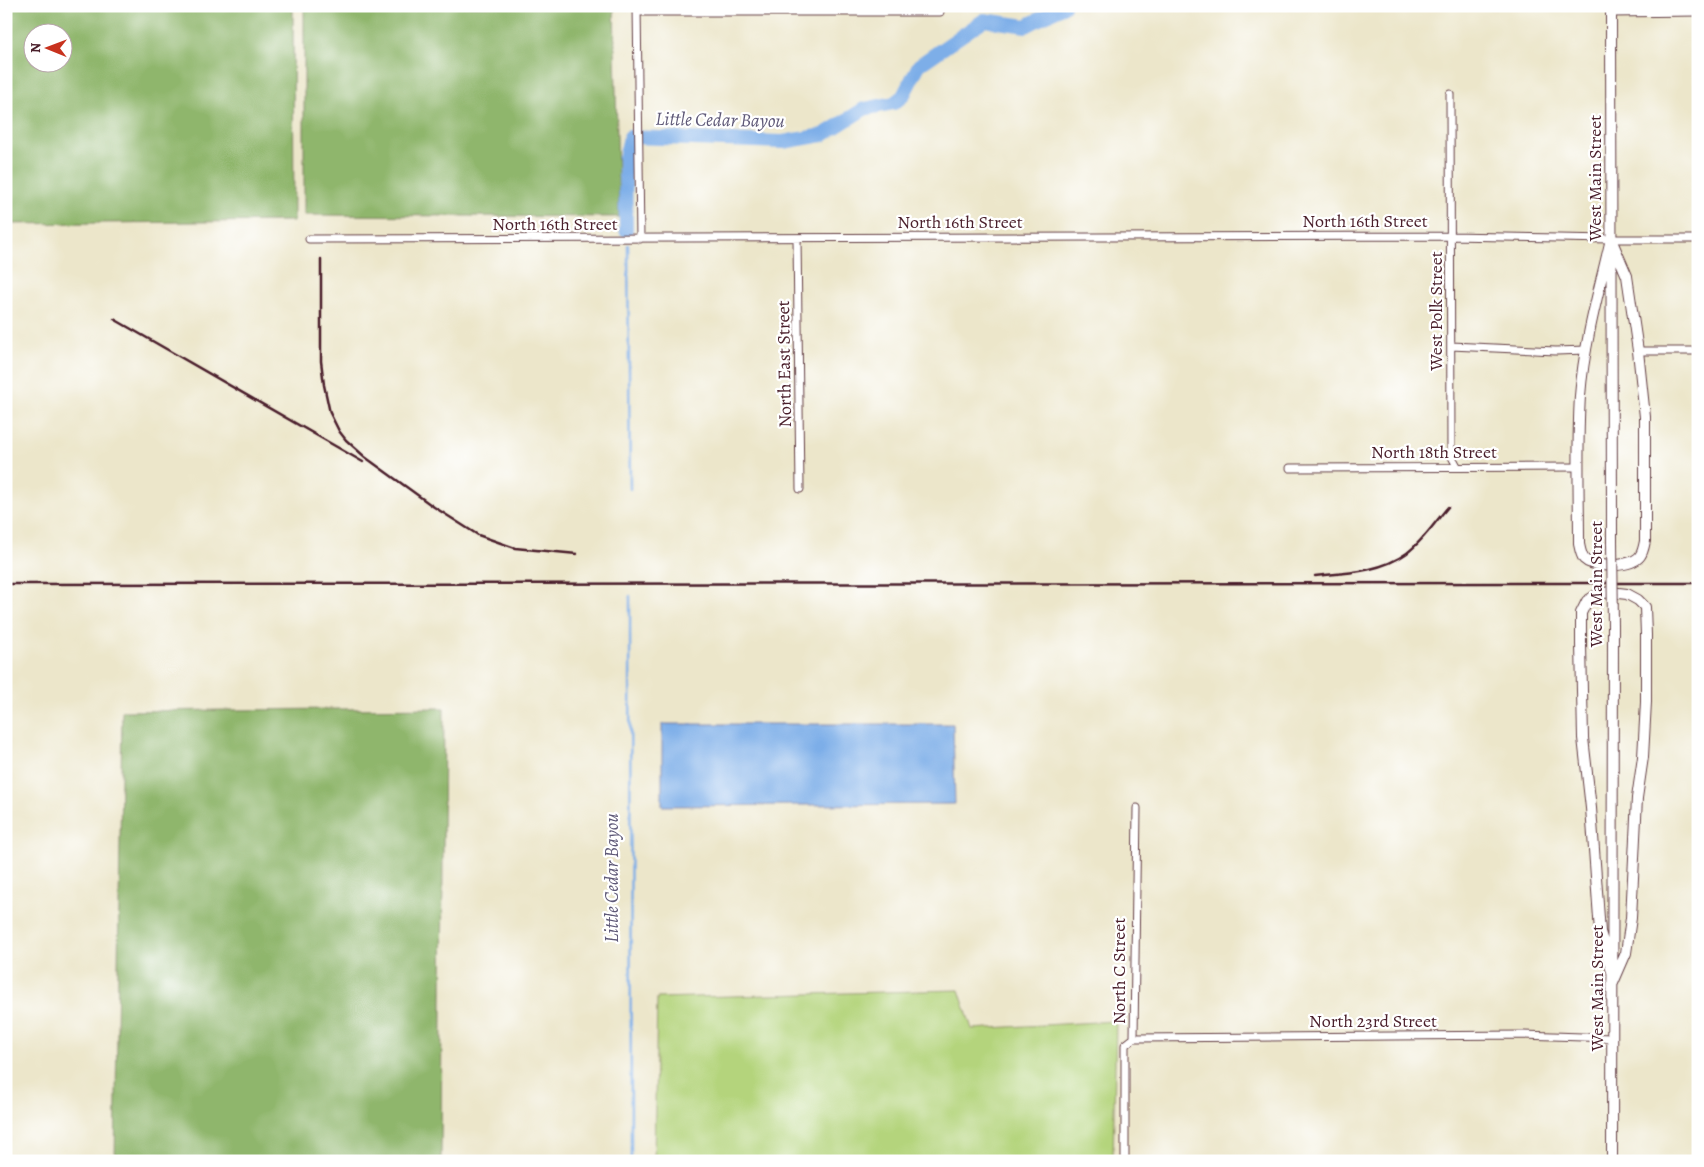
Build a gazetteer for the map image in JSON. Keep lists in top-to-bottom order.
{
  "streets": {
    "main road": ["West Main Street"],
    "street": [
      "North 16th Street",
      "West Polk Street",
      "North East Street",
      "North 18th Street",
      "North C Street",
      "North 23rd Street"
    ]
  },
  "crossings": [
    ["West Main Street", "North 16th Street"],
    ["West Main Street", "North 23rd Street"],
    ["North 16th Street", "West Polk Street"],
    ["North 16th Street", "North East Street"],
    ["West Polk Street", "North 18th Street"],
    ["North C Street", "North 23rd Street"]
  ],
  "water": ["Little Cedar Bayou"],
  "north": "left"
}
